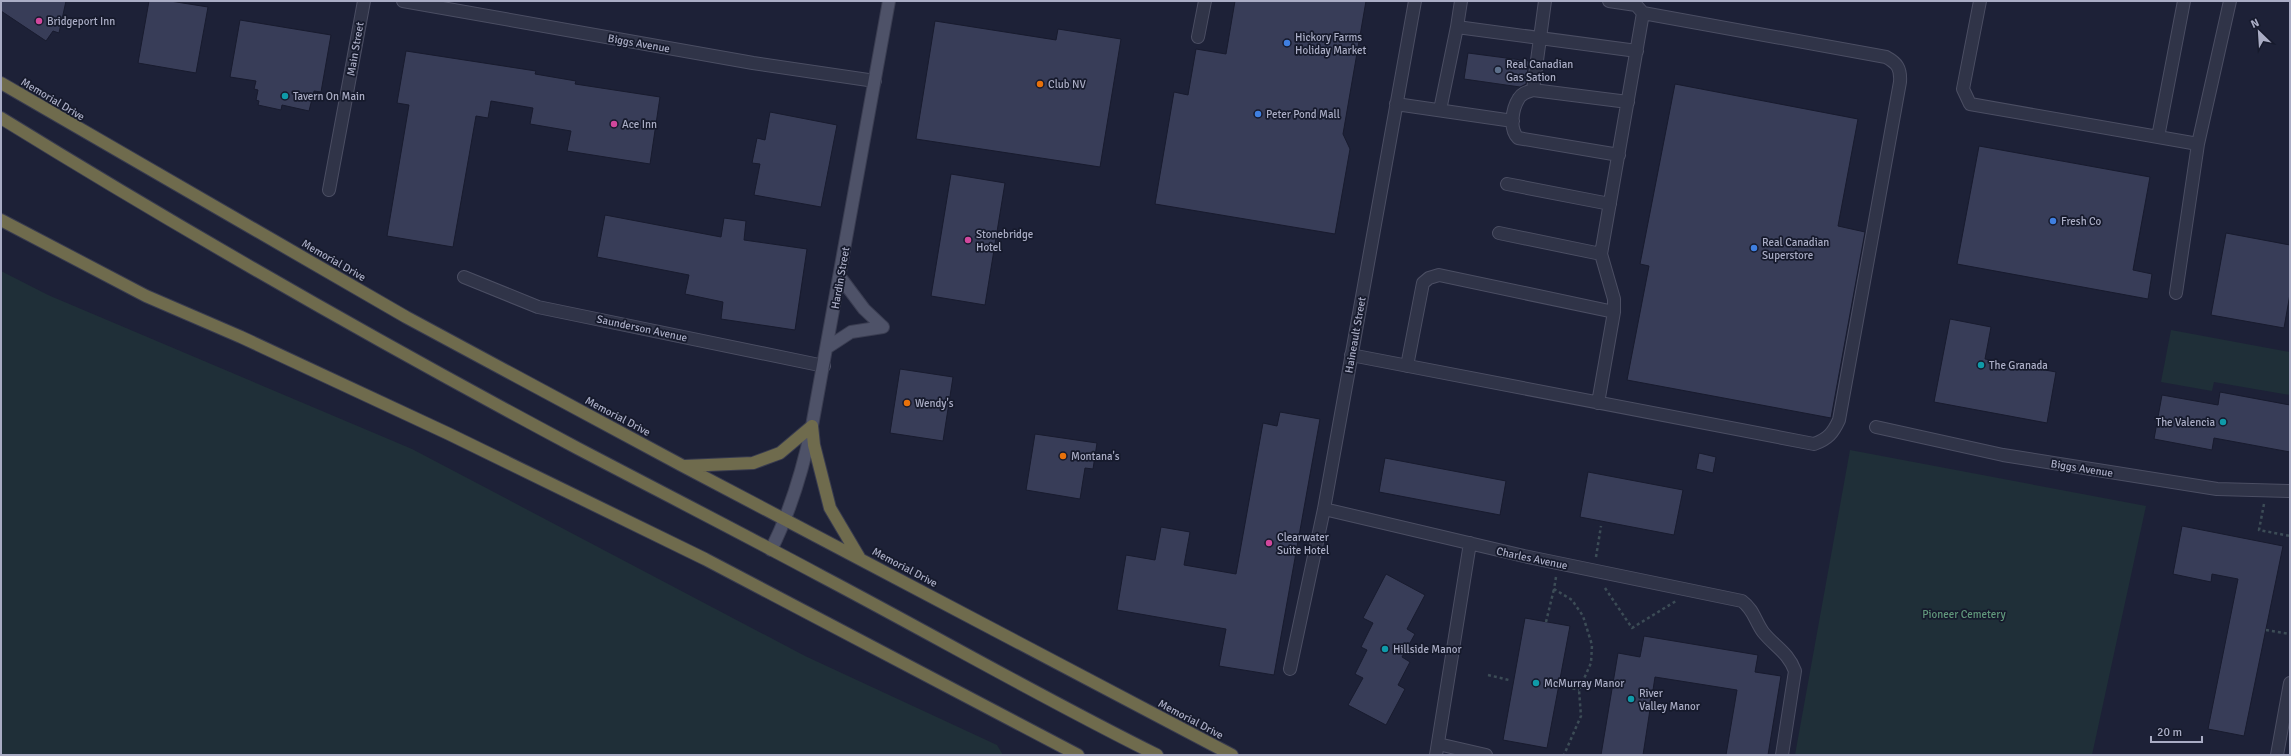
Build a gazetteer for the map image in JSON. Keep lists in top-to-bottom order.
{
  "streets": {
    "highway": ["Memorial Drive"],
    "main road": ["Hardin Street"],
    "street": [
      "Biggs Avenue",
      "Main Street",
      "Saunderson Avenue",
      "Haineault Street",
      "Charles Avenue"
    ]
  },
  "crossings": [
    ["Biggs Avenue", "Hardin Street"],
    ["Memorial Drive", "Hardin Street"],
    ["Hardin Street", "Saunderson Avenue"],
    ["Haineault Street", "Charles Avenue"]
  ],
  "parks": ["Pioneer Cemetery"],
  "places": [
    "Bridgeport Inn",
    "Hickory Farms Holiday Market",
    "Real Canadian Gas Sation",
    "Club NV",
    "Tavern On Main",
    "Peter Pond Mall",
    "Ace Inn",
    "Fresh Co",
    "Stonebridge Hotel",
    "Real Canadian Superstore",
    "The Granada",
    "Wendy's",
    "The Valencia",
    "Montana's",
    "Clearwater Suite Hotel",
    "Hillside Manor",
    "McMurray Manor",
    "River Valley Manor"
  ],
  "scale_bar": "20 m",
  "north": "top left"
}
